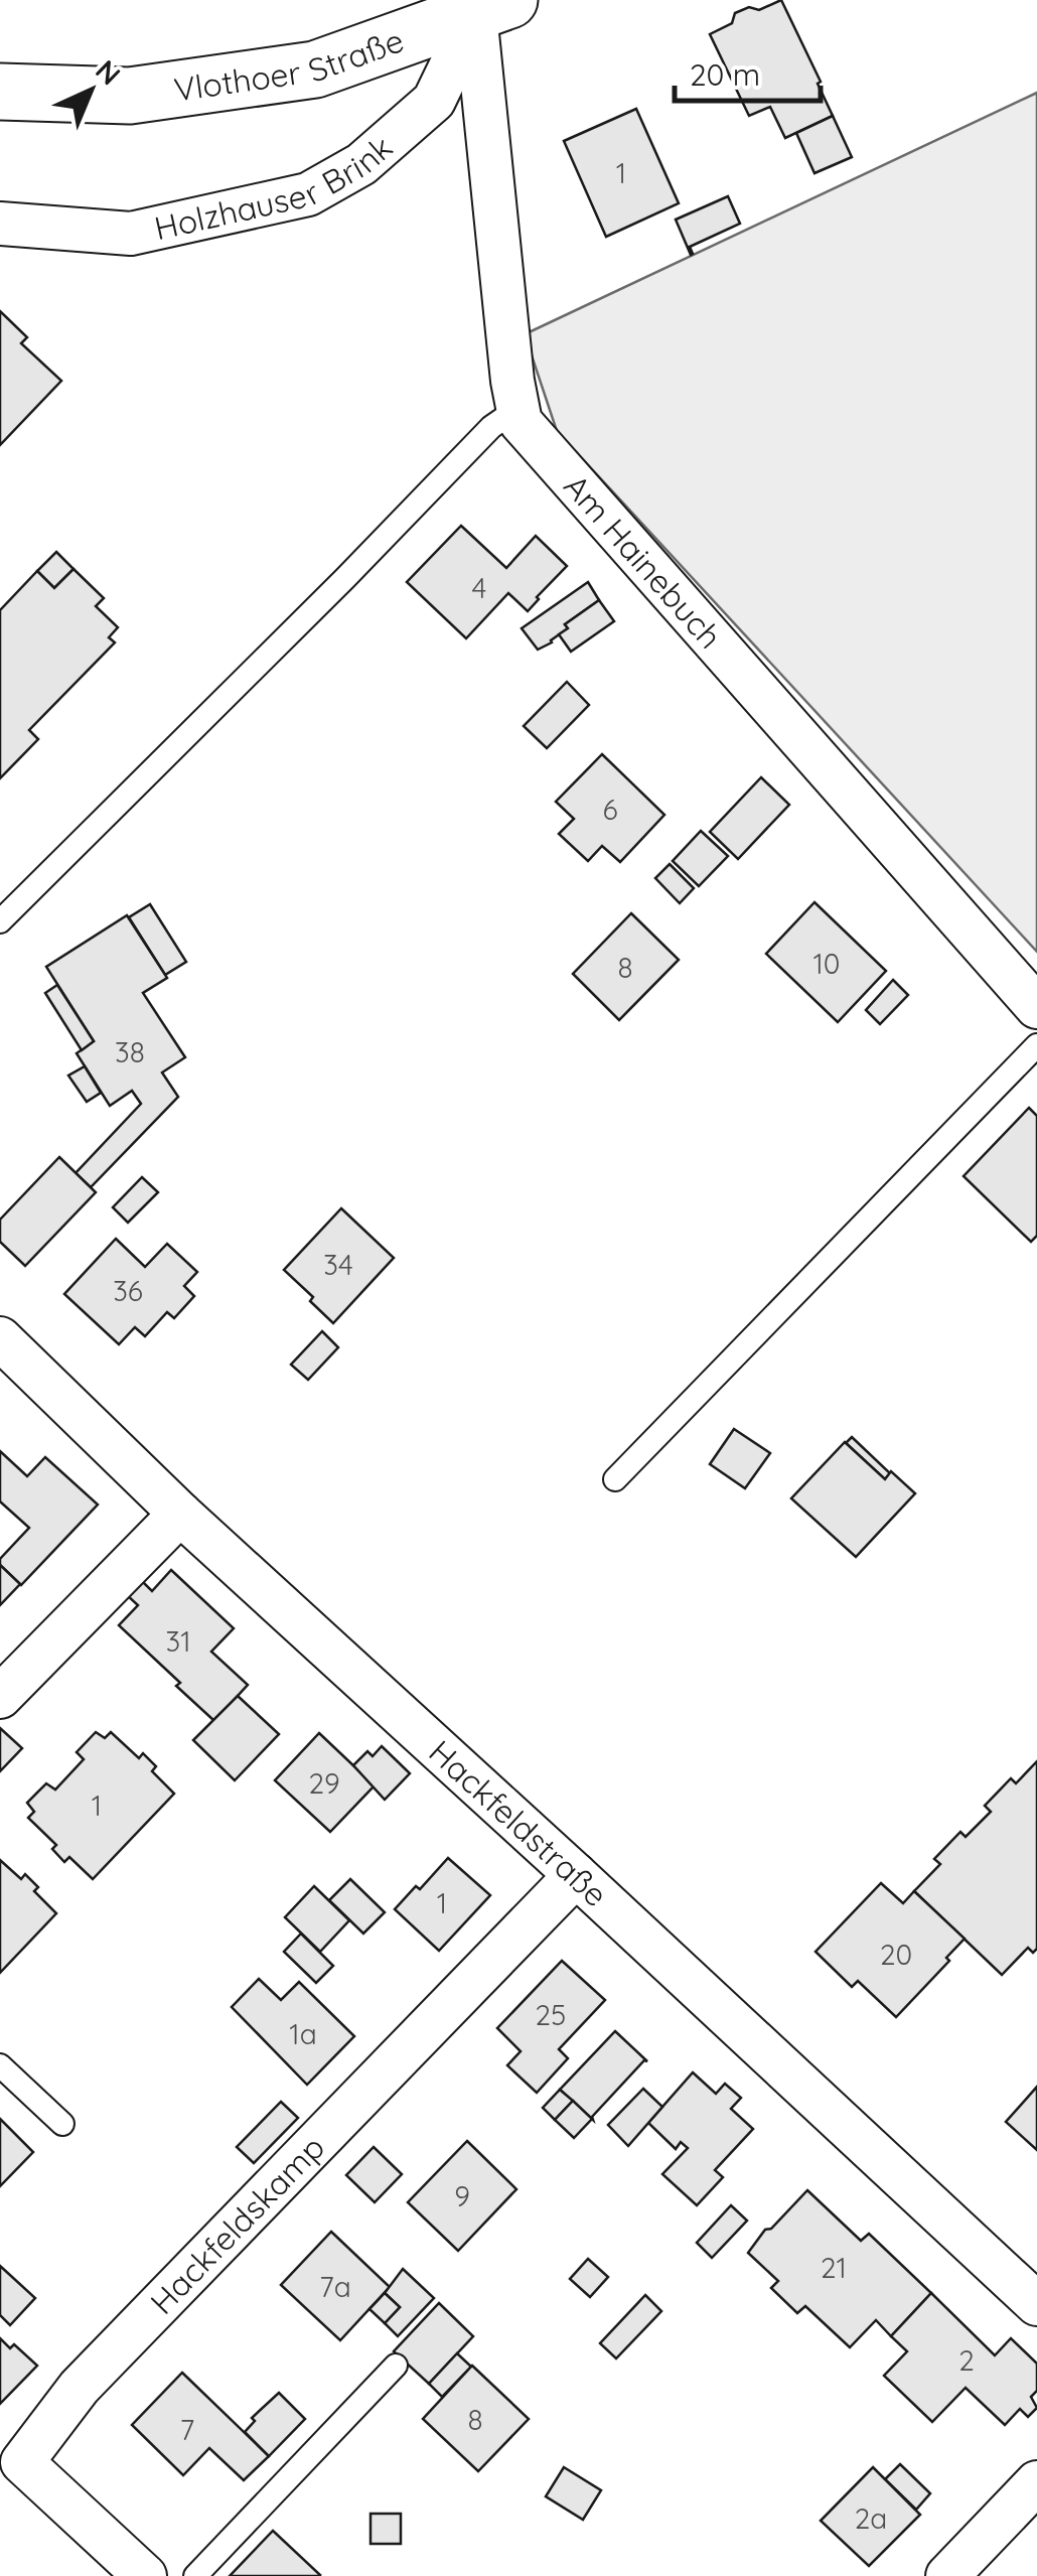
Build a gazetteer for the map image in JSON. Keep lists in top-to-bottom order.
{
  "streets": {
    "street": [
      "Vlothoer Straße",
      "Holzhauser Brink",
      "Am Hainebuch",
      "Hackfeldstraße",
      "Hackfeldskamp"
    ]
  },
  "crossings": [
    ["Vlothoer Straße", "Holzhauser Brink"],
    ["Vlothoer Straße", "Am Hainebuch"],
    ["Holzhauser Brink", "Am Hainebuch"],
    ["Hackfeldstraße", "Hackfeldskamp"]
  ],
  "house_numbers": [
    "1",
    "4",
    "6",
    "10",
    "8",
    "38",
    "34",
    "36",
    "31",
    "29",
    "1",
    "1",
    "20",
    "25",
    "1a",
    "9",
    "21",
    "7a",
    "2",
    "8",
    "7",
    "2a"
  ],
  "scale_bar": "20 m",
  "north": "top right"
}
